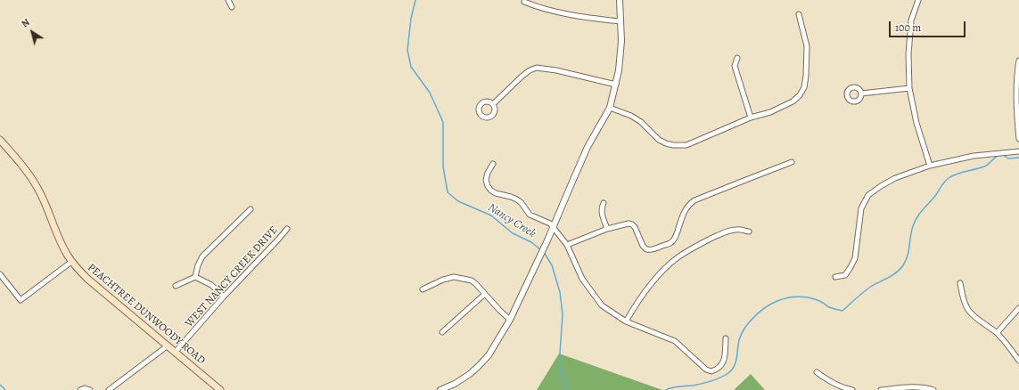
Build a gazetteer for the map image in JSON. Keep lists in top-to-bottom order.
{
  "streets": {
    "main road": ["PEACHTREE DUNWOODY ROAD"],
    "street": ["WEST NANCY CREEK DRIVE"]
  },
  "crossings": [
    ["WEST NANCY CREEK DRIVE", "PEACHTREE DUNWOODY ROAD"]
  ],
  "water": ["Nancy Creek"],
  "scale_bar": "100 m",
  "north": "top left"
}
